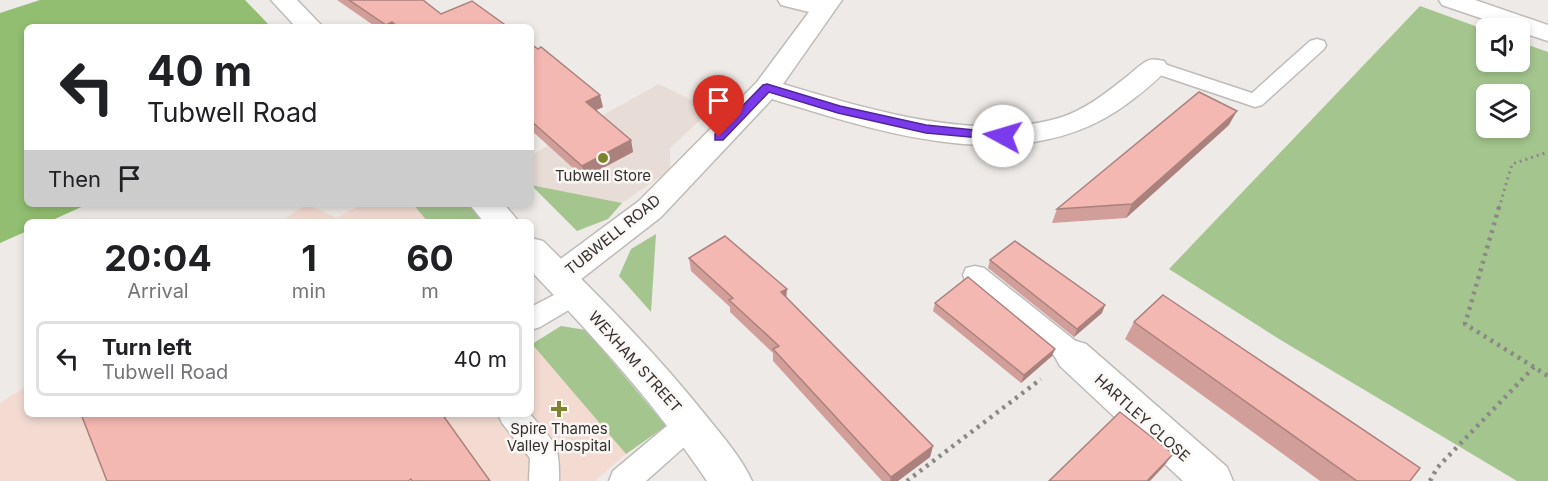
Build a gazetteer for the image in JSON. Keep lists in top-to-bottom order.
{
  "streets": {
    "street": ["TUBWELL ROAD", "WEXHAM STREET", "HARTLEY CLOSE"]
  },
  "crossings": [
    ["TUBWELL ROAD", "WEXHAM STREET"]
  ],
  "places": {
    "other": ["Tubwell Store"],
    "health": ["Spire Thames Valley Hospital"]
  },
  "page": {
    "turn": ["40 m", "Tubwell Road"],
    "then": "Then",
    "eta": [
      "20:04",
      "Arrival",
      "1",
      "min",
      "60",
      "m"
    ],
    "list": [
      {
        "name": "Turn left",
        "note": "Tubwell Road",
        "value": "40 m"
      }
    ]
  }
}
